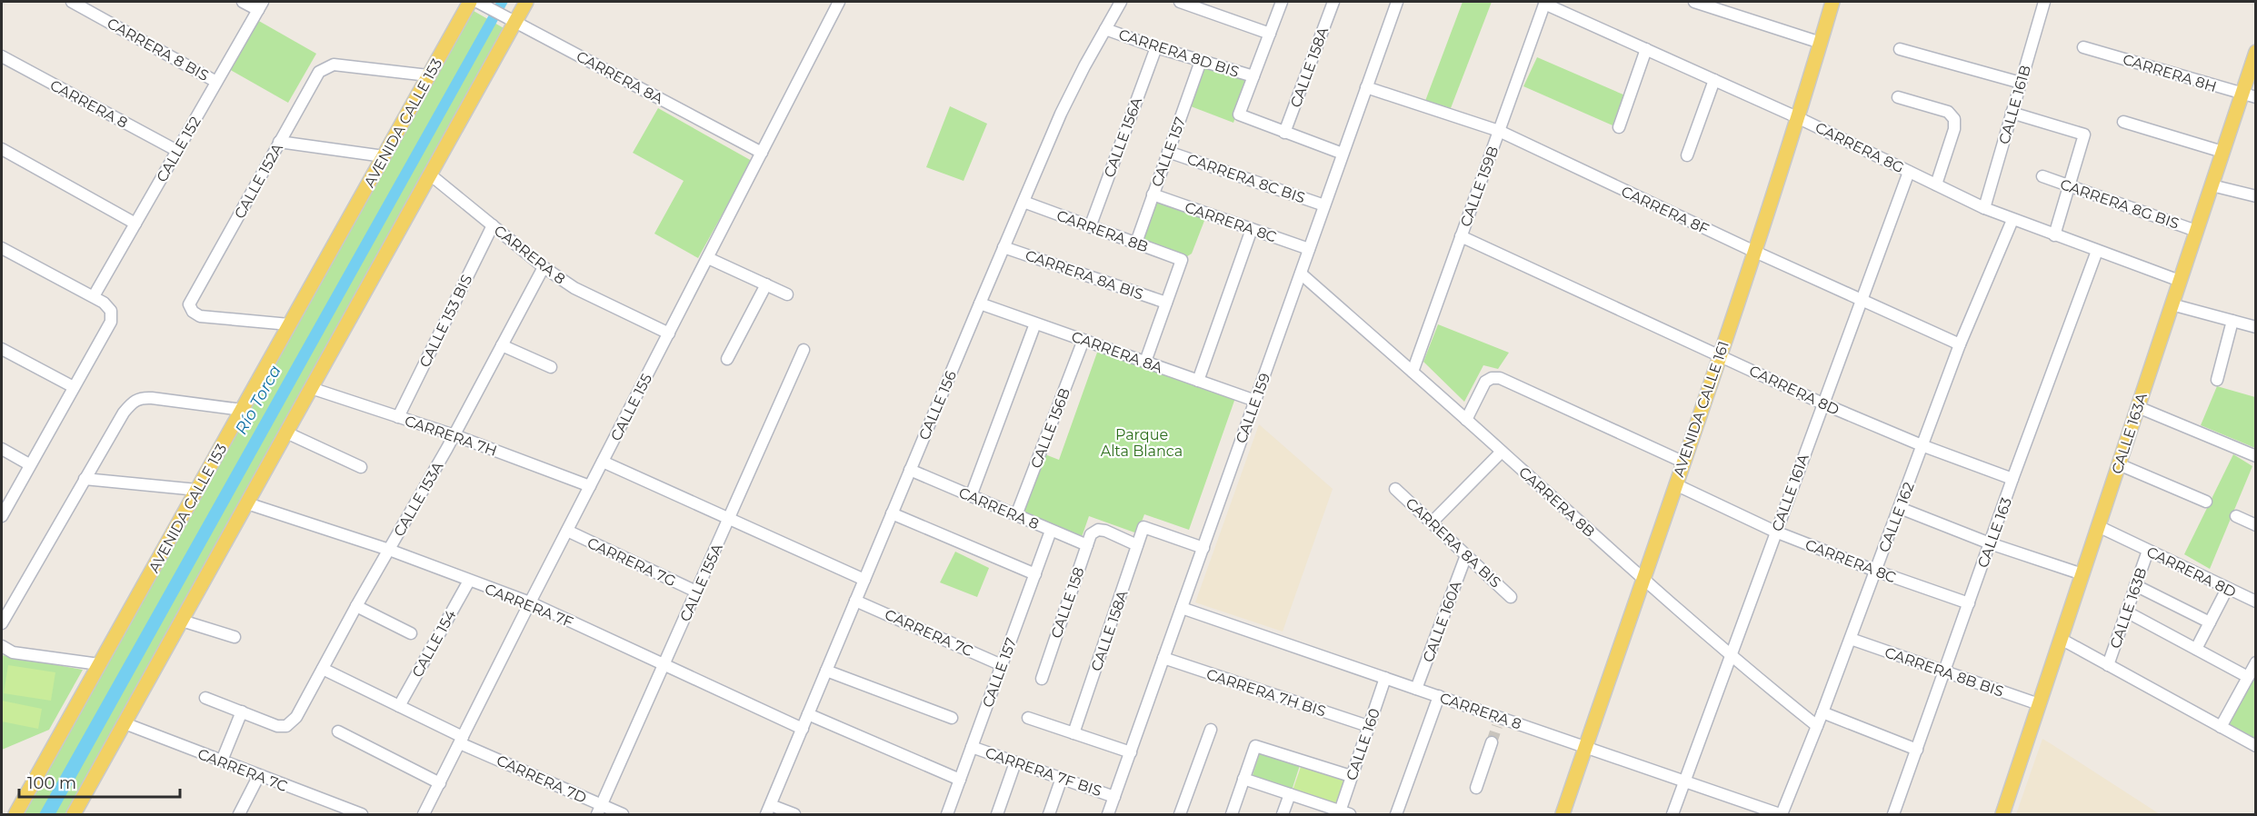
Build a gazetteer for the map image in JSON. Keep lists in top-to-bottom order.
{
  "streets": {
    "main road": ["AVENIDA CALLE 153", "AVENIDA CALLE 161", "CALLE 163A"],
    "street": [
      "CARRERA 8 BIS",
      "CARRERA 8D BIS",
      "CALLE 158A",
      "CARRERA 8H",
      "CARRERA 8A",
      "CARRERA 8",
      "CALLE 161B",
      "CALLE 156A",
      "CARRERA 8G",
      "CALLE 152",
      "CALLE 157",
      "CARRERA 8C BIS",
      "CALLE 152A",
      "CALLE 159B",
      "CARRERA 8G BIS",
      "CARRERA 8F",
      "CARRERA 8C",
      "CARRERA 8B",
      "CARRERA 8A BIS",
      "CALLE 153 BIS",
      "CARRERA 8D",
      "CALLE 156",
      "CALLE 155",
      "CALLE 159",
      "CALLE 156B",
      "CARRERA 7H",
      "CALLE 161A",
      "CALLE 153A",
      "CALLE 162",
      "CALLE 163",
      "CARRERA 7G",
      "CALLE 155A",
      "CALLE 158",
      "CARRERA 7F",
      "CALLE 163B",
      "CALLE 160A",
      "CARRERA 7C",
      "CALLE 154",
      "CARRERA 8B BIS",
      "CARRERA 7H BIS",
      "CALLE 160",
      "CARRERA 7F BIS",
      "CARRERA 7D"
    ]
  },
  "crossings": [
    ["CARRERA 8 BIS", "CALLE 152"],
    ["CARRERA 8D BIS", "CALLE 156A"],
    ["CARRERA 8D BIS", "CALLE 157"],
    ["CARRERA 8D BIS", "CALLE 156"],
    ["CALLE 158A", "CALLE 159"],
    ["CALLE 158A", "CALLE 158"],
    ["CARRERA 8H", "CALLE 163A"],
    ["CARRERA 8A", "CALLE 156"],
    ["CARRERA 8A", "CALLE 155"],
    ["CARRERA 8A", "CALLE 159"],
    ["CARRERA 8A", "CALLE 156B"],
    ["CARRERA 8", "CALLE 152"],
    ["CARRERA 8", "CALLE 157"],
    ["CARRERA 8", "CALLE 153 BIS"],
    ["CARRERA 8", "CALLE 156"],
    ["CARRERA 8", "CALLE 155"],
    ["CARRERA 8", "CALLE 159"],
    ["CARRERA 8", "AVENIDA CALLE 161"],
    ["CARRERA 8", "CALLE 156B"],
    ["CARRERA 8", "CALLE 161A"],
    ["CARRERA 8", "CALLE 153A"],
    ["CARRERA 8", "CALLE 162"],
    ["CARRERA 8", "CALLE 158"],
    ["CARRERA 8", "CALLE 160A"],
    ["CARRERA 8", "CALLE 160"],
    ["CALLE 161B", "CARRERA 8G"],
    ["AVENIDA CALLE 153", "CALLE 152A"],
    ["CALLE 156A", "CARRERA 8B"],
    ["CARRERA 8G", "CALLE 159B"],
    ["CARRERA 8G", "AVENIDA CALLE 161"],
    ["CARRERA 8G", "CALLE 163A"],
    ["CARRERA 8G", "CALLE 161A"],
    ["CARRERA 8G", "CALLE 162"],
    ["CARRERA 8G", "CALLE 163"],
    ["CALLE 157", "CARRERA 8C BIS"],
    ["CALLE 157", "CARRERA 8C"],
    ["CALLE 157", "CARRERA 8B"],
    ["CALLE 157", "CARRERA 7C"],
    ["CALLE 157", "CARRERA 7F BIS"],
    ["CARRERA 8C BIS", "CALLE 159"],
    ["CALLE 159B", "CARRERA 8F"],
    ["CALLE 159B", "CARRERA 8B"],
    ["CALLE 159B", "CARRERA 8D"],
    ["CARRERA 8G BIS", "CALLE 163A"],
    ["CARRERA 8F", "CALLE 159"],
    ["CARRERA 8F", "AVENIDA CALLE 161"],
    ["CARRERA 8F", "CALLE 161A"],
    ["CARRERA 8F", "CALLE 162"],
    ["CARRERA 8C", "CALLE 159"],
    ["CARRERA 8C", "AVENIDA CALLE 161"],
    ["CARRERA 8C", "CALLE 161A"],
    ["CARRERA 8C", "CALLE 162"],
    ["CARRERA 8C", "CALLE 163"],
    ["CARRERA 8B", "CARRERA 8A BIS"],
    ["CARRERA 8B", "CALLE 156"],
    ["CARRERA 8B", "CALLE 159"],
    ["CARRERA 8B", "AVENIDA CALLE 161"],
    ["CARRERA 8B", "CALLE 161A"],
    ["CARRERA 8B", "CALLE 162"],
    ["CARRERA 8A BIS", "CALLE 156"],
    ["CARRERA 8A BIS", "CALLE 160A"],
    ["CALLE 153 BIS", "CARRERA 7H"],
    ["CARRERA 8D", "AVENIDA CALLE 161"],
    ["CARRERA 8D", "CALLE 163A"],
    ["CARRERA 8D", "CALLE 161A"],
    ["CARRERA 8D", "CALLE 162"],
    ["CARRERA 8D", "CALLE 163"],
    ["CARRERA 8D", "CALLE 163B"],
    ["CALLE 156", "CARRERA 7F"],
    ["CALLE 156", "CARRERA 7C"],
    ["CALLE 155", "CARRERA 7H"],
    ["CALLE 155", "CARRERA 7G"],
    ["CALLE 155", "CARRERA 7F"],
    ["CALLE 155", "CARRERA 7D"],
    ["CALLE 159", "CARRERA 7H BIS"],
    ["CALLE 159", "CARRERA 7F BIS"],
    ["CALLE 163A", "CARRERA 8B BIS"],
    ["CARRERA 7H", "CALLE 153A"],
    ["CALLE 153A", "CARRERA 7F"],
    ["CALLE 153A", "CARRERA 7D"],
    ["CALLE 162", "CARRERA 8B BIS"],
    ["CALLE 163", "CARRERA 8B BIS"],
    ["CARRERA 7G", "CALLE 155A"],
    ["CALLE 155A", "CARRERA 7F"],
    ["CALLE 155A", "CARRERA 7D"],
    ["CARRERA 7F", "CALLE 154"],
    ["CALLE 154", "CARRERA 7D"],
    ["CARRERA 7H BIS", "CALLE 160"]
  ],
  "water": ["Río Torca"],
  "parks": ["Parque Alta Blanca"],
  "scale_bar": "100 m"
}
